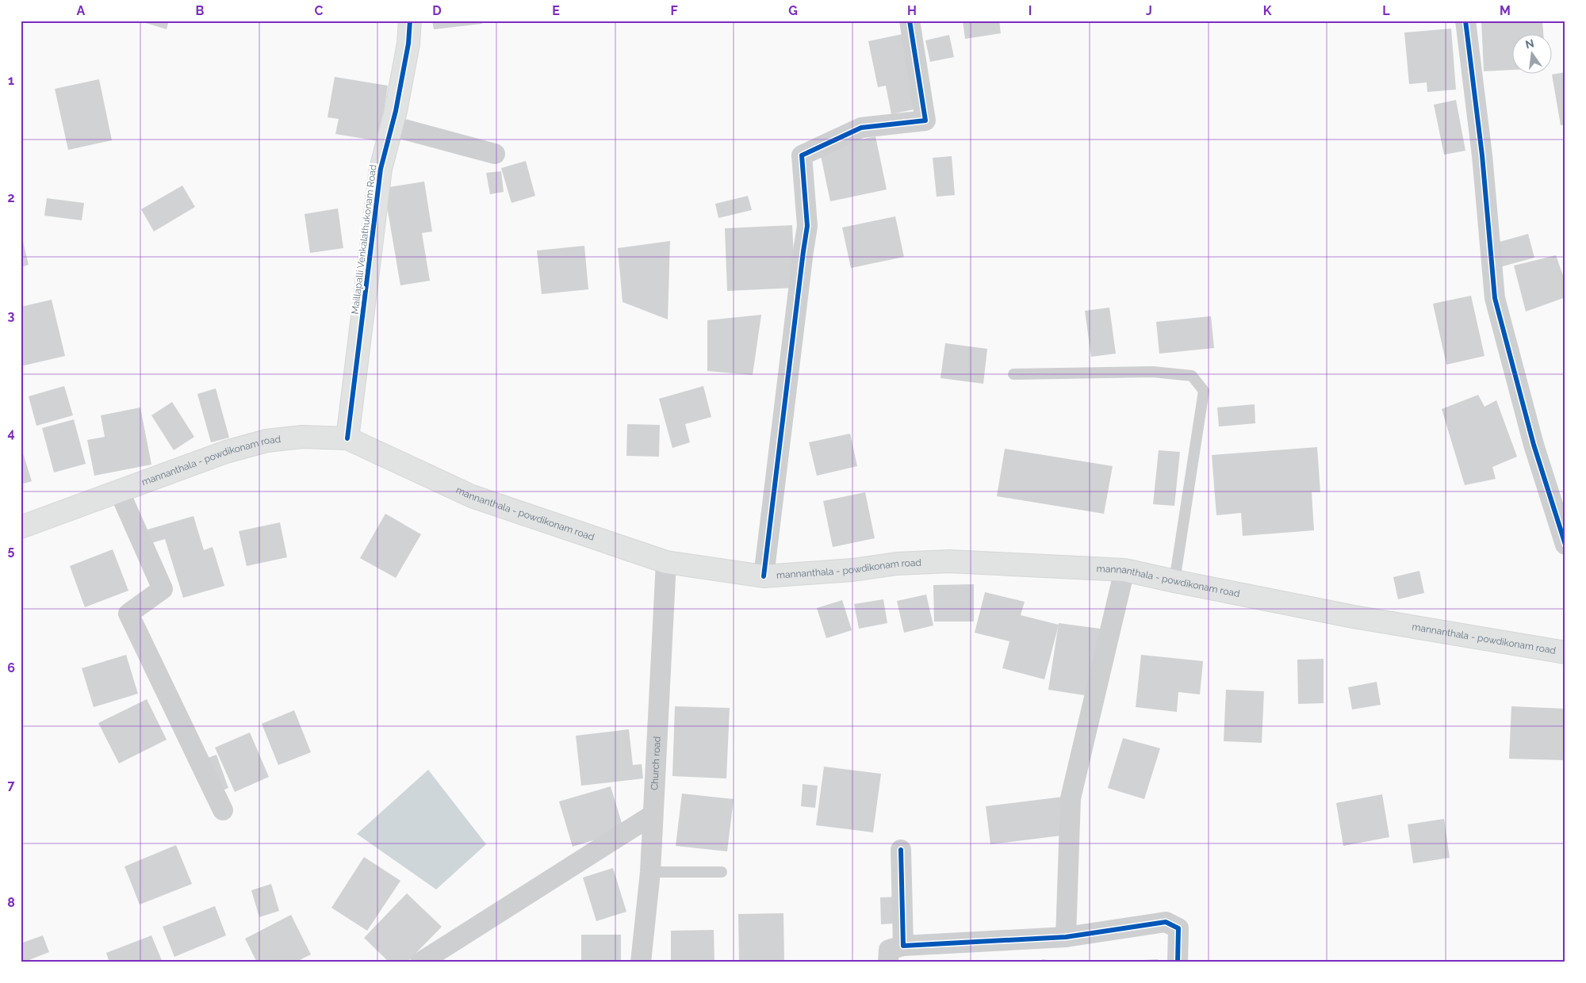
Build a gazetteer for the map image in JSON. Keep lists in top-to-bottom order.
{
  "streets": {
    "main road": ["Maillapalli Venkalathukonam Road", "mannanthala - powdikonam road"],
    "street": ["Church road"]
  },
  "crossings": [
    ["Maillapalli Venkalathukonam Road", "mannanthala - powdikonam road"],
    ["mannanthala - powdikonam road", "Church road"]
  ],
  "north": "top",
  "grid": {
    "columns": [
      "A",
      "B",
      "C",
      "D",
      "E",
      "F",
      "G",
      "H",
      "I",
      "J",
      "K",
      "L",
      "M"
    ],
    "rows": [
      "1",
      "2",
      "3",
      "4",
      "5",
      "6",
      "7",
      "8"
    ]
  }
}
